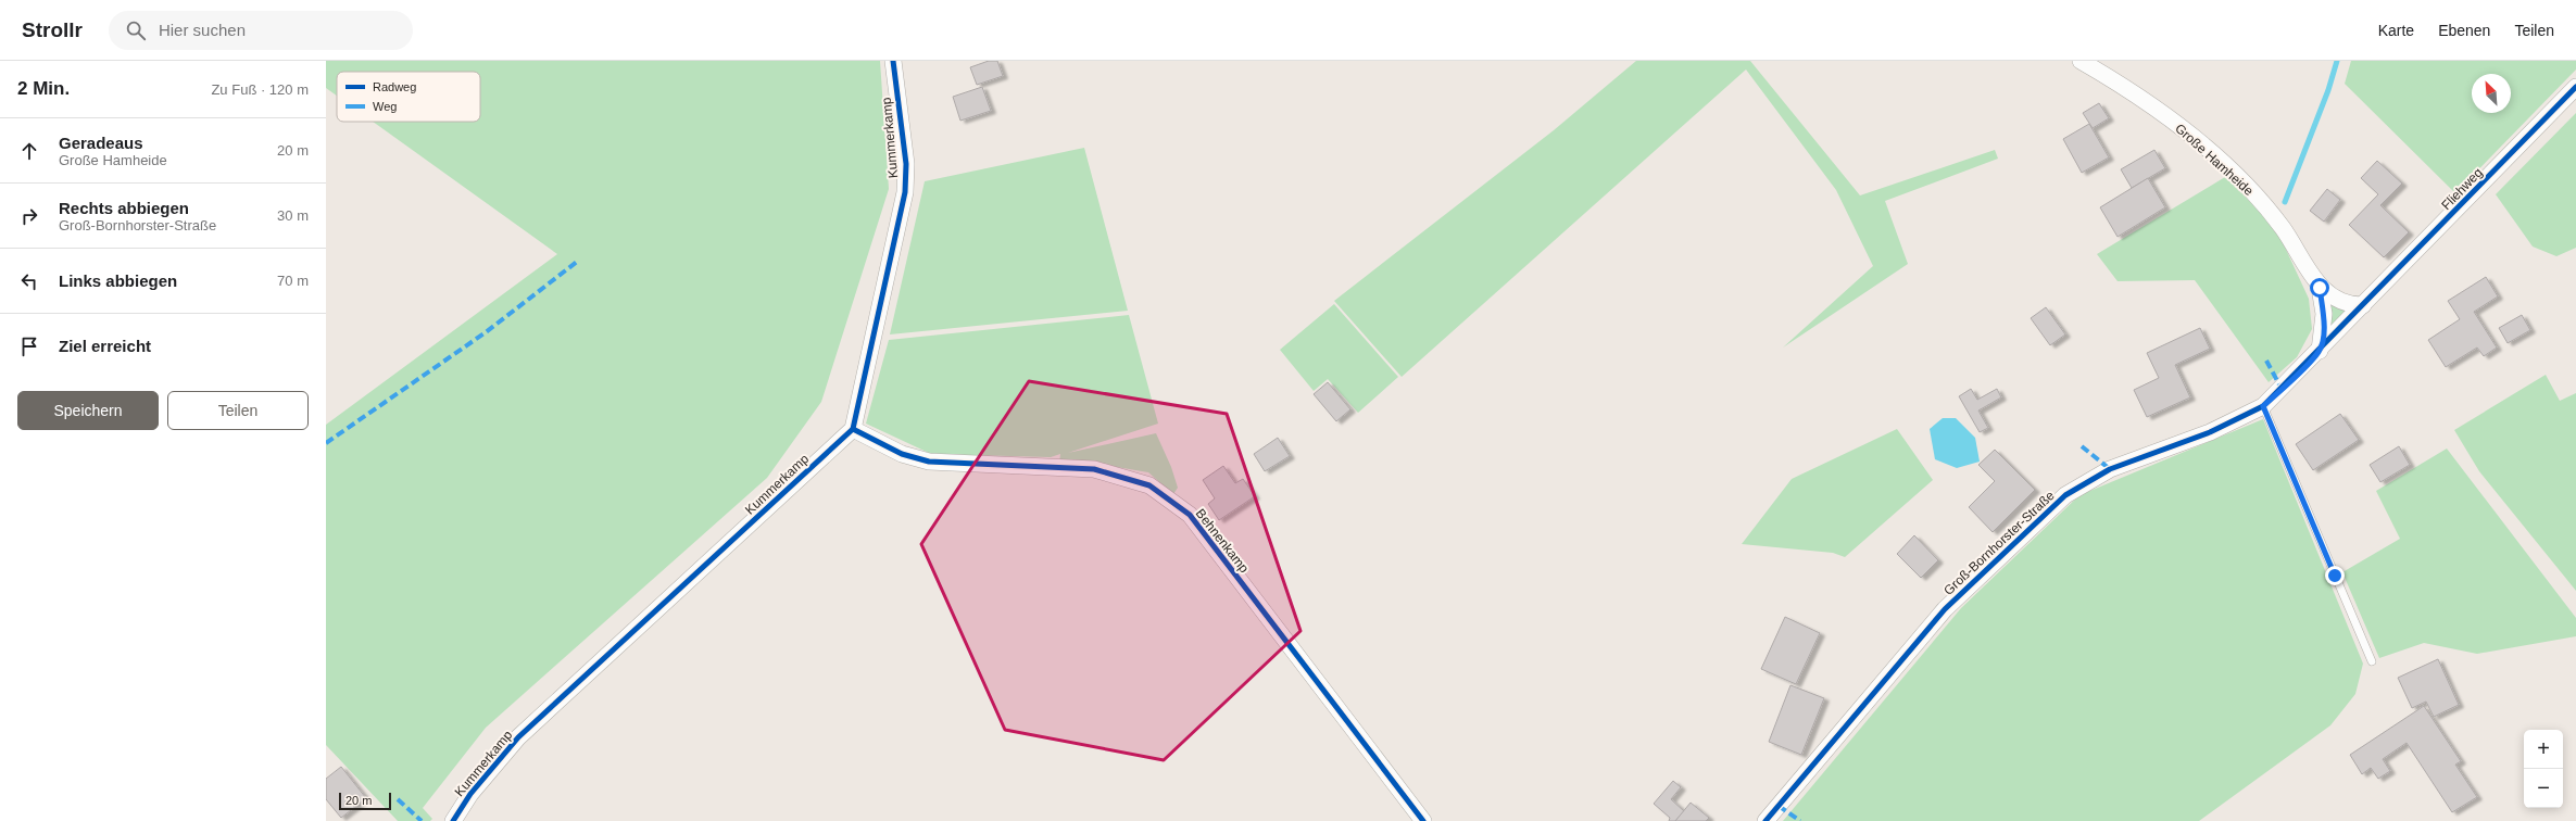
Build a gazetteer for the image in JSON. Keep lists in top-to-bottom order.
{
  "streets": {
    "street": [
      "Kummerkamp",
      "Große Hamheide",
      "Fliehweg",
      "Behnenkamp",
      "Groß-Bornhorster-Straße"
    ]
  },
  "crossings": [
    ["Kummerkamp", "Behnenkamp"],
    ["Große Hamheide", "Fliehweg"],
    ["Große Hamheide", "Groß-Bornhorster-Straße"],
    ["Fliehweg", "Groß-Bornhorster-Straße"]
  ],
  "legend": ["Radweg", "Weg"],
  "scale_bar": "20 m",
  "north": "top left",
  "page": {
    "header": "Strollr",
    "search": "Hier suchen",
    "nav": ["Karte", "Ebenen", "Teilen"],
    "heading": ["2 Min.", "Zu Fuß · 120 m"],
    "list": [
      ["Geradeaus", "Große Hamheide", "20 m"],
      ["Rechts abbiegen", "Groß-Bornhorster-Straße", "30 m"],
      ["Links abbiegen", "70 m"],
      "Ziel erreicht"
    ],
    "buttons": ["Speichern", "Teilen"],
    "map_buttons": ["+", "−"],
    "scale": "20 m"
  }
}
